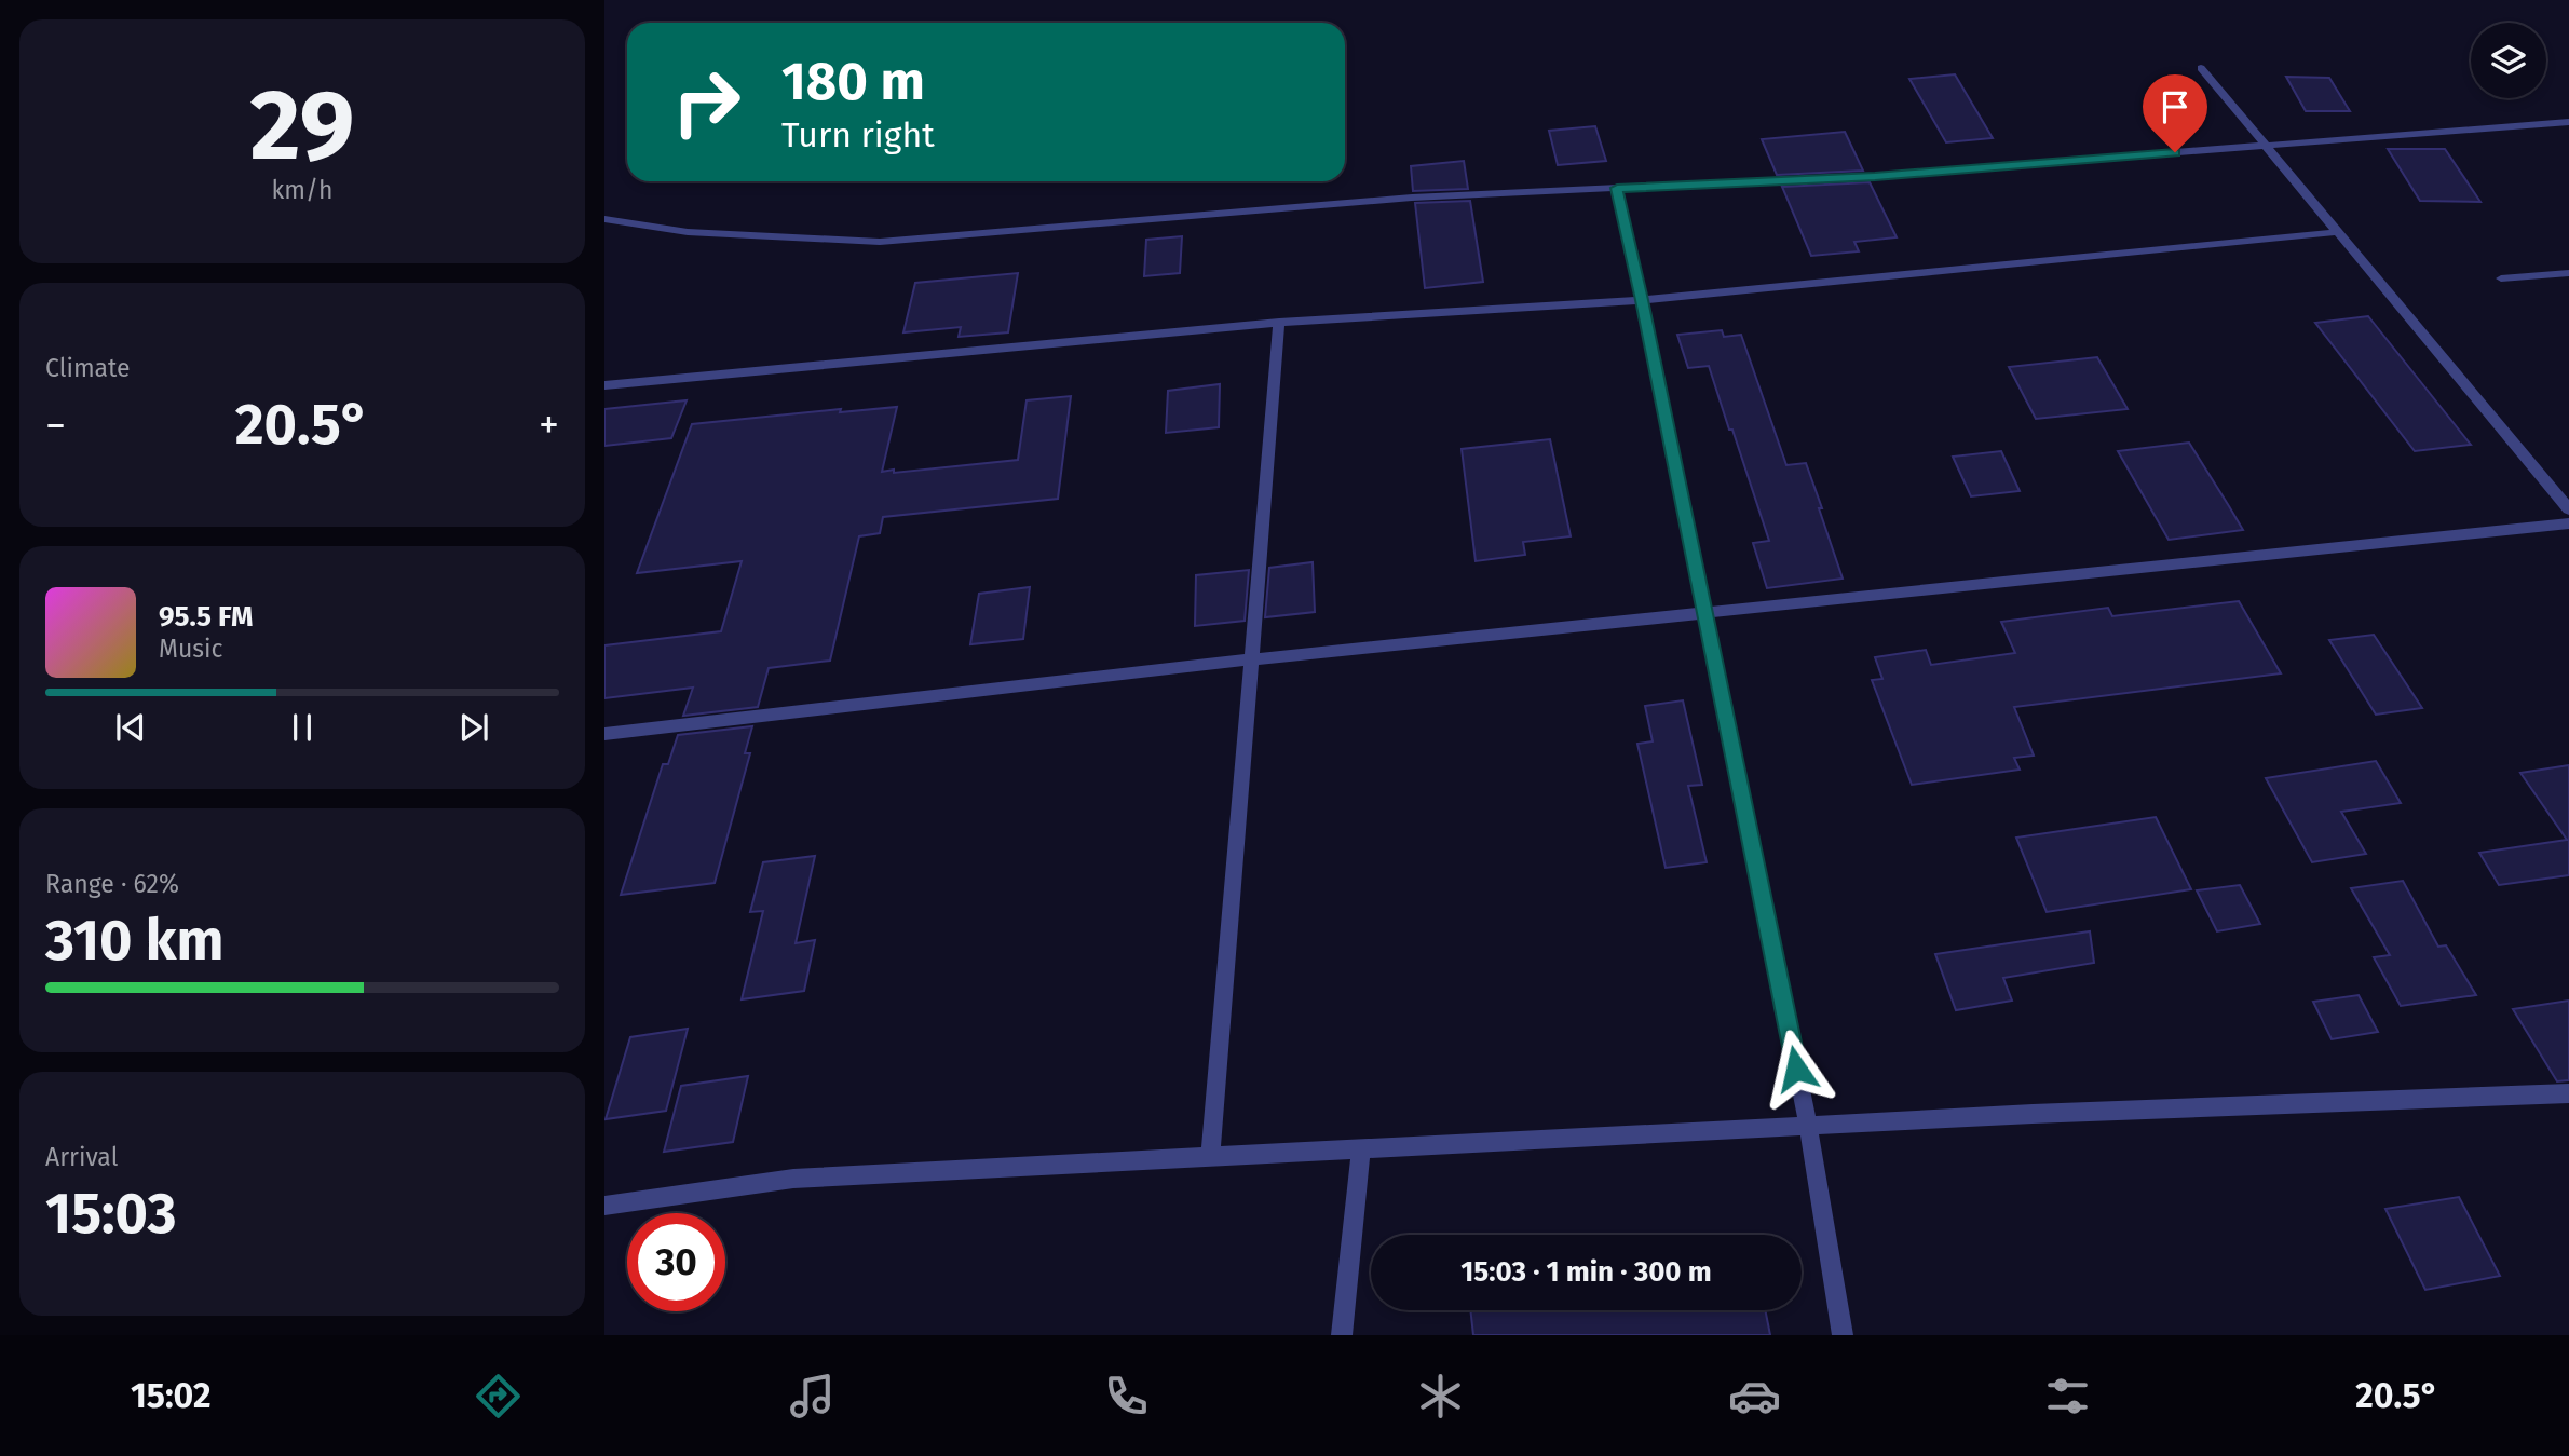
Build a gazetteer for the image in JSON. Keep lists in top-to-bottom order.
{
  "page": {
    "tile": [
      ["29", "km/h"],
      "Climate",
      ["Range · 62%", "310 km"],
      ["Arrival", "15:03"]
    ],
    "turn": ["180 m", "Turn right"],
    "heat": ["−", "20.5°", "+"],
    "song": ["95.5 FM", "Music"],
    "limit": "30",
    "trip": "15:03 · 1 min · 300 m",
    "tabs": ["15:02", "20.5°"]
  }
}
